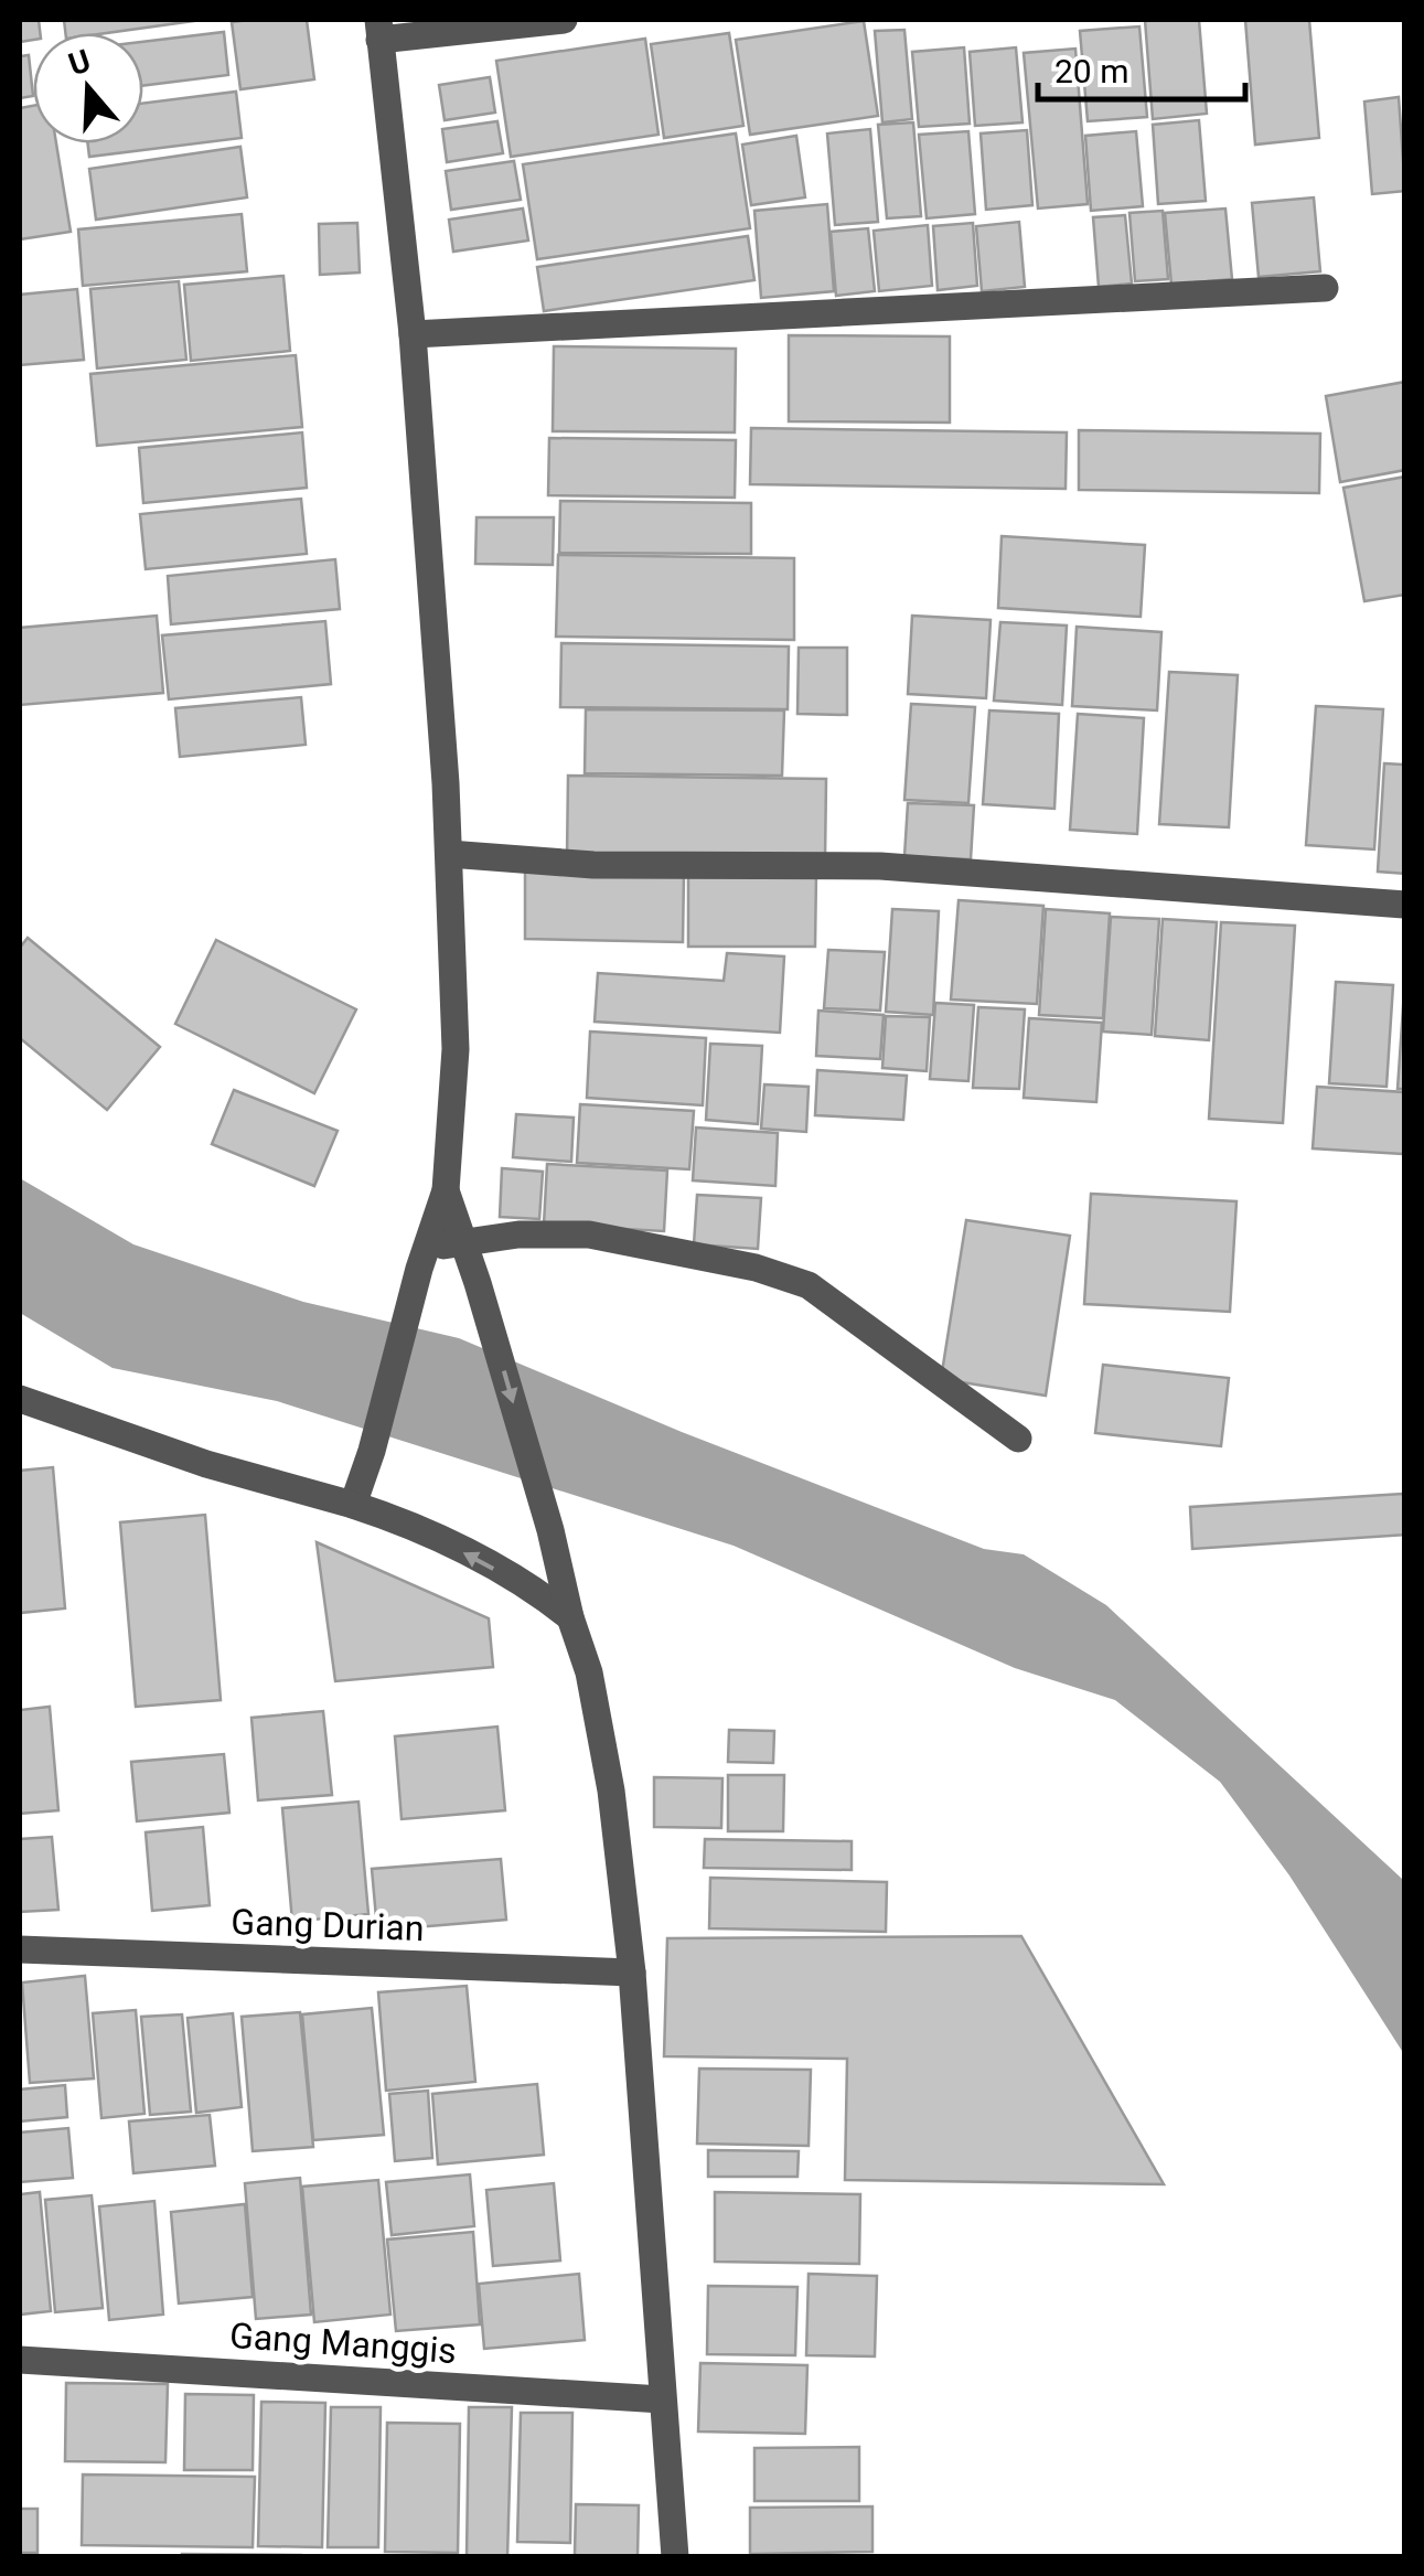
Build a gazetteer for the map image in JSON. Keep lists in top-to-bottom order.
{
  "streets": {
    "street": ["Gang Durian", "Gang Manggis"]
  },
  "scale_bar": "20 m",
  "north": "top"
}
